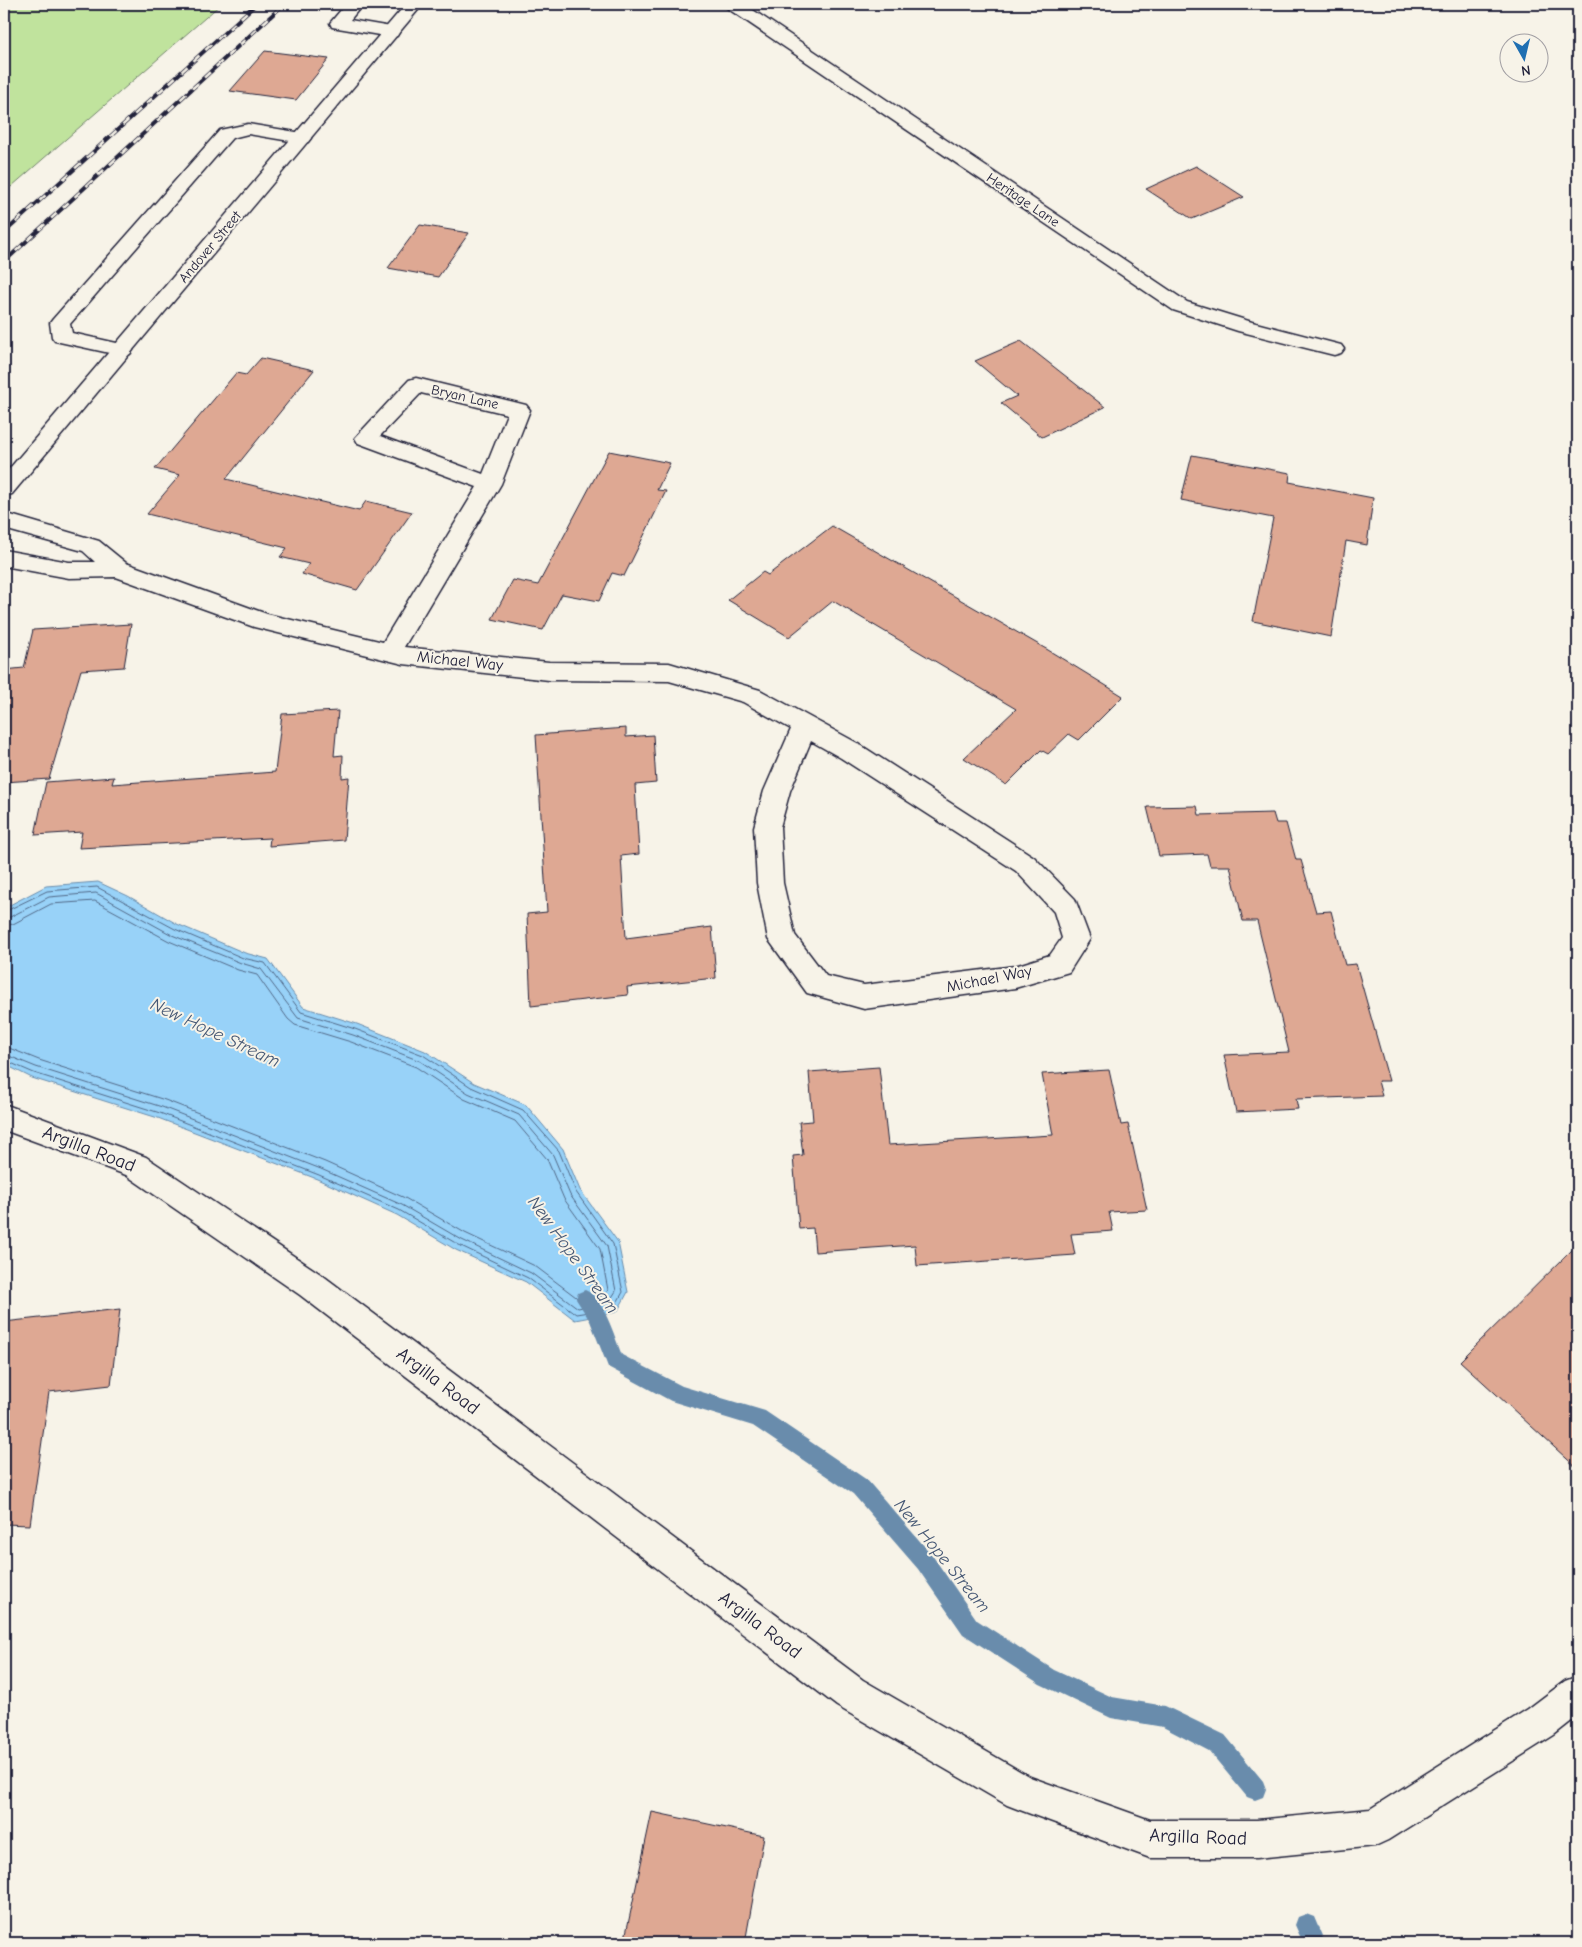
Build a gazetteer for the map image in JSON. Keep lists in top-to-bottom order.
{
  "streets": {
    "street": [
      "Heritage Lane",
      "Andover Street",
      "Bryan Lane",
      "Michael Way",
      "Argilla Road"
    ]
  },
  "crossings": [
    ["Bryan Lane", "Michael Way"]
  ],
  "water": ["New Hope Stream"],
  "north": "bottom"
}
